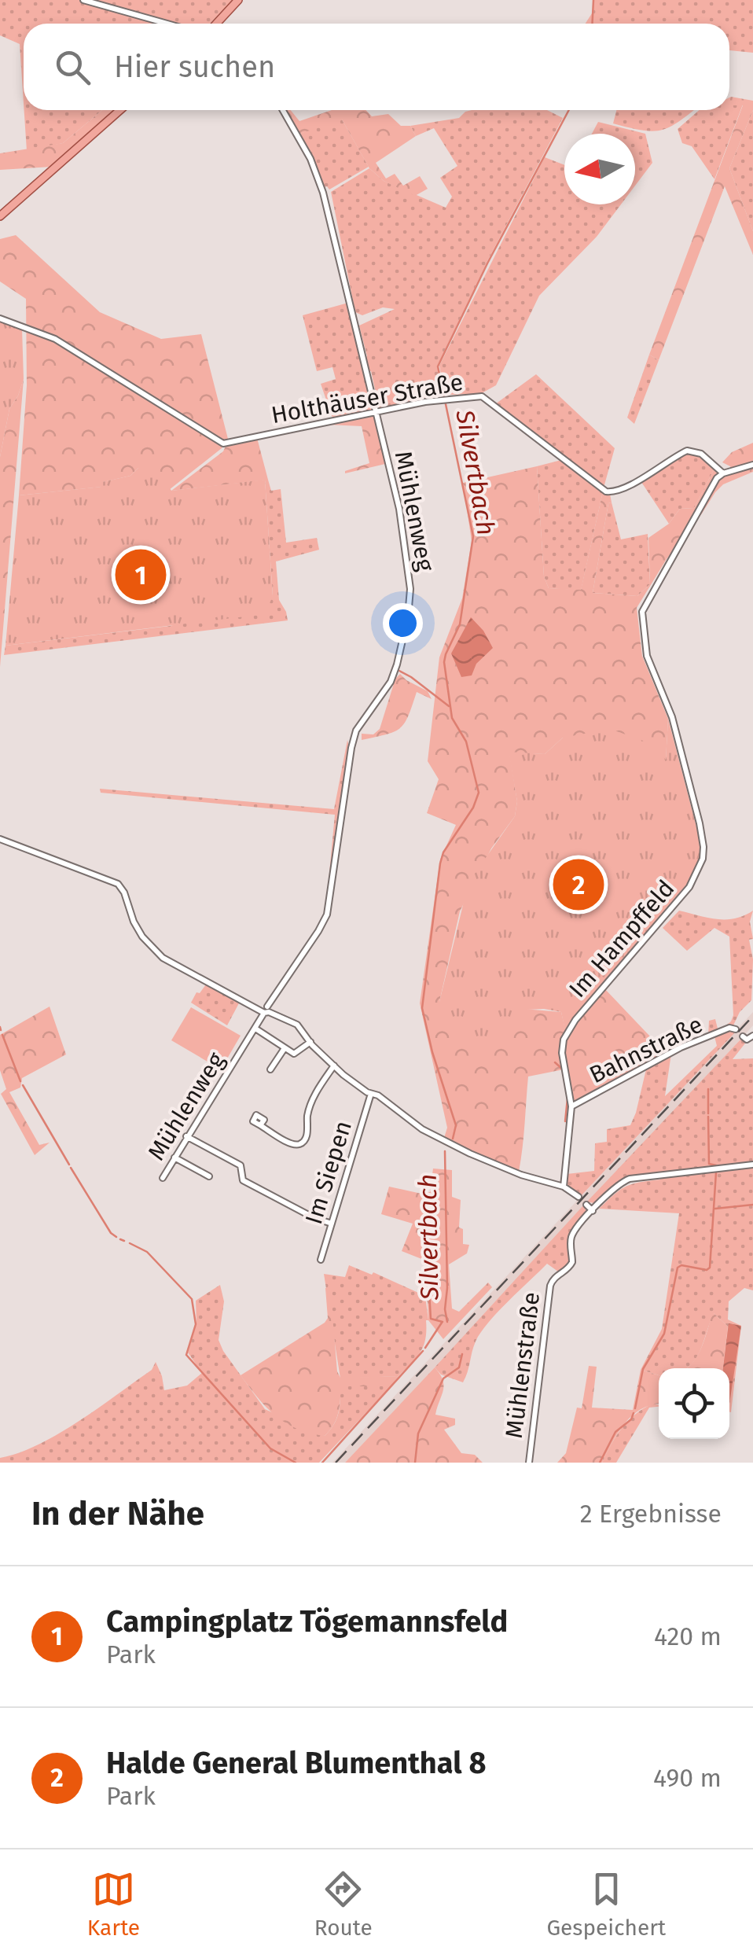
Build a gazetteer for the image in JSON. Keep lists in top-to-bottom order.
{
  "streets": {
    "street": [
      "Holthäuser Straße",
      "Mühlenweg",
      "Im Hampffeld",
      "Bahnstraße",
      "Im Siepen",
      "Mühlenstraße"
    ]
  },
  "crossings": [
    ["Holthäuser Straße", "Mühlenweg"],
    ["Holthäuser Straße", "Im Hampffeld"],
    ["Im Hampffeld", "Bahnstraße"]
  ],
  "water": ["Silvertbach"],
  "north": "left",
  "page": {
    "search": "Hier suchen",
    "pins": ["1", "2"],
    "heading": ["In der Nähe", "2 Ergebnisse"],
    "list": [
      {
        "mark": "1",
        "name": "Campingplatz Tögemannsfeld",
        "note": "Park",
        "value": "420 m"
      },
      {
        "mark": "2",
        "name": "Halde General Blumenthal 8",
        "note": "Park",
        "value": "490 m"
      }
    ],
    "nav": ["Karte", "Route", "Gespeichert"]
  }
}
